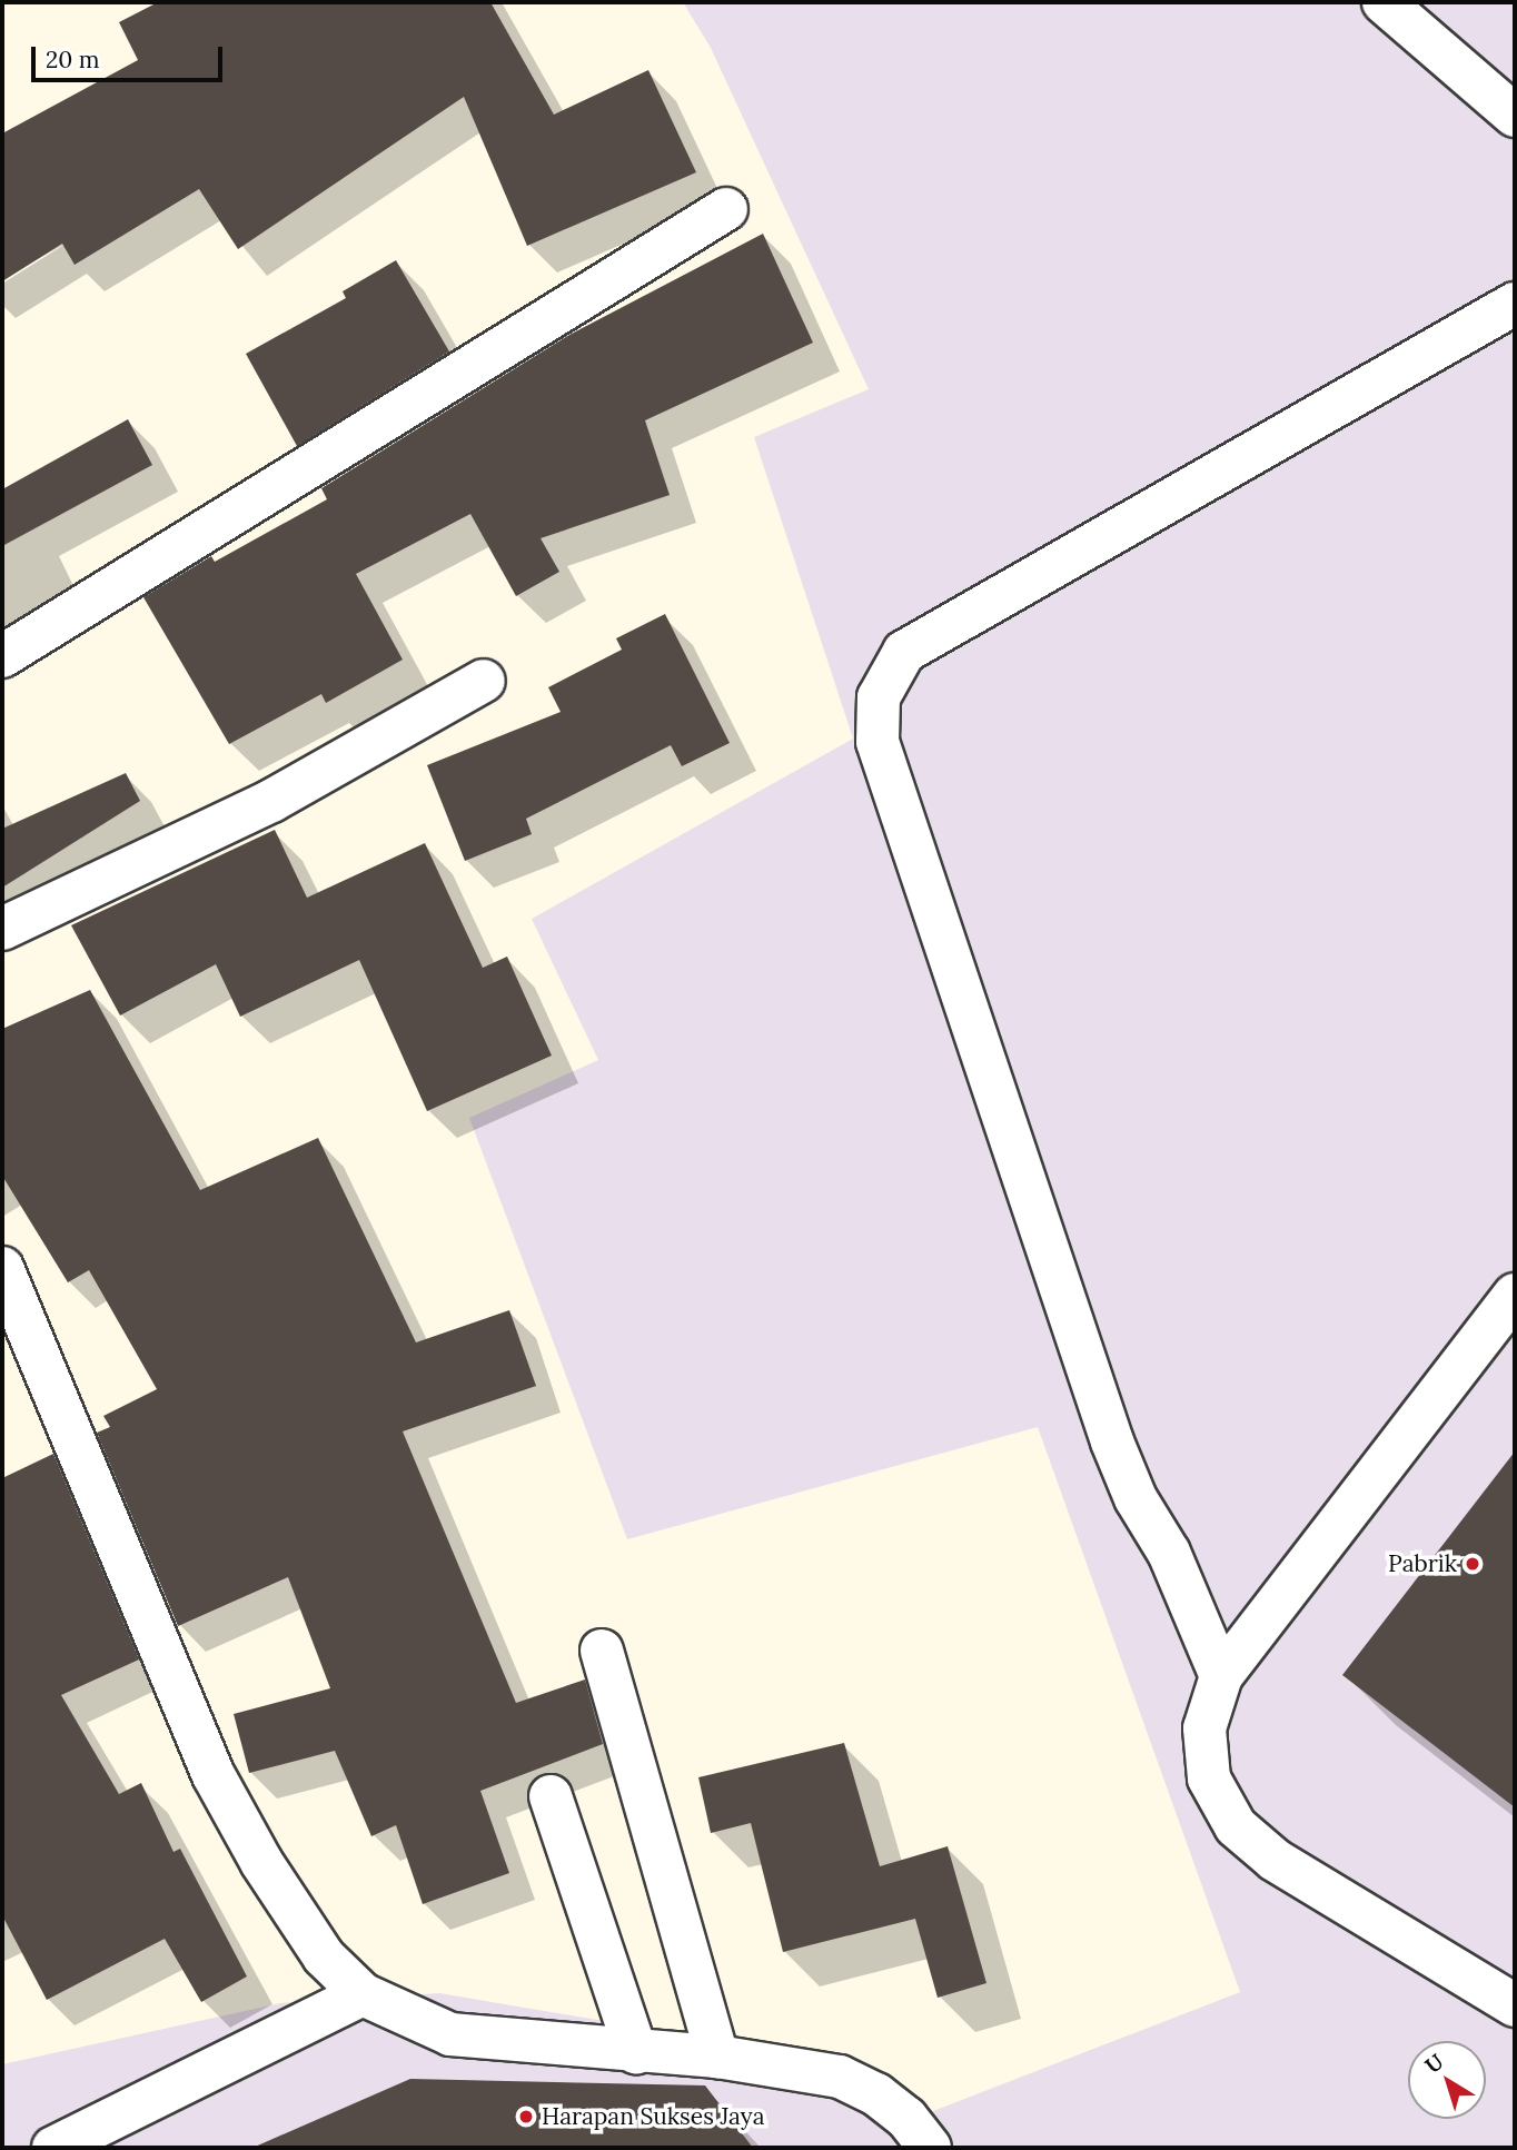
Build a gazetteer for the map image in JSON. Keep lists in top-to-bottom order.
{
  "places": ["Pabrik", "Harapan Sukses Jaya"],
  "scale_bar": "20 m",
  "north": "top left"
}
